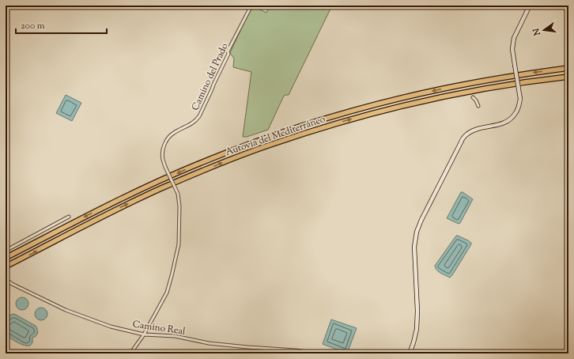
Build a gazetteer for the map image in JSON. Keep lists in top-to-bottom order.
{
  "streets": {
    "highway": ["Autovía del Mediterráneo"],
    "street": ["Camino del Prado", "Camino Real"]
  },
  "crossings": [
    ["Camino del Prado", "Camino Real"]
  ],
  "scale_bar": "200 m",
  "north": "left"
}
